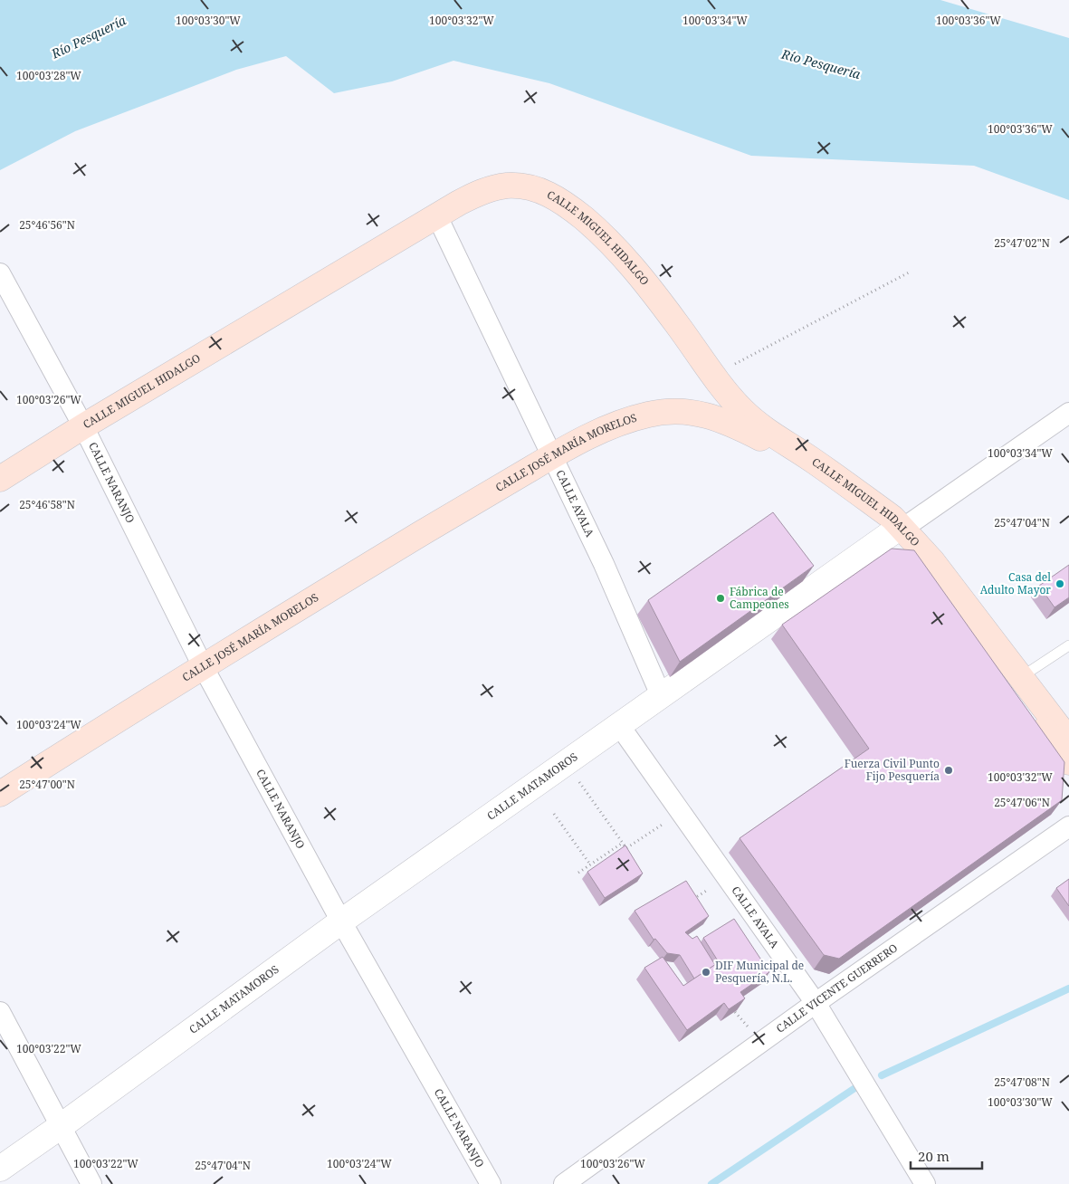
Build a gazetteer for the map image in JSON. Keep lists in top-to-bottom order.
{
  "streets": {
    "main road": ["CALLE MIGUEL HIDALGO", "CALLE JOSÉ MARÍA MORELOS"],
    "street": [
      "CALLE NARANJO",
      "CALLE AYALA",
      "CALLE MATAMOROS",
      "CALLE VICENTE GUERRERO"
    ]
  },
  "crossings": [
    ["CALLE MIGUEL HIDALGO", "CALLE JOSÉ MARÍA MORELOS"],
    ["CALLE MIGUEL HIDALGO", "CALLE NARANJO"],
    ["CALLE MIGUEL HIDALGO", "CALLE AYALA"],
    ["CALLE MIGUEL HIDALGO", "CALLE MATAMOROS"],
    ["CALLE JOSÉ MARÍA MORELOS", "CALLE NARANJO"],
    ["CALLE JOSÉ MARÍA MORELOS", "CALLE AYALA"],
    ["CALLE JOSÉ MARÍA MORELOS", "CALLE MATAMOROS"],
    ["CALLE NARANJO", "CALLE MATAMOROS"],
    ["CALLE AYALA", "CALLE MATAMOROS"],
    ["CALLE AYALA", "CALLE VICENTE GUERRERO"]
  ],
  "water": ["Río Pesquería"],
  "places": [
    "Casa del Adulto Mayor",
    "Fábrica de Campeones",
    "Fuerza Civil Punto Fijo Pesquería",
    "DIF Municipal de Pesquería, N.L."
  ],
  "scale_bar": "20 m",
  "coordinates": [
    "100°03'30\"W",
    "100°03'32\"W",
    "100°03'34\"W",
    "100°03'36\"W",
    "100°03'28\"W",
    "25°46'56\"N",
    "25°47'02\"N",
    "100°03'26\"W",
    "25°46'58\"N",
    "25°47'04\"N",
    "100°03'24\"W",
    "25°47'00\"N",
    "25°47'06\"N",
    "100°03'22\"W",
    "25°47'08\"N"
  ]
}
